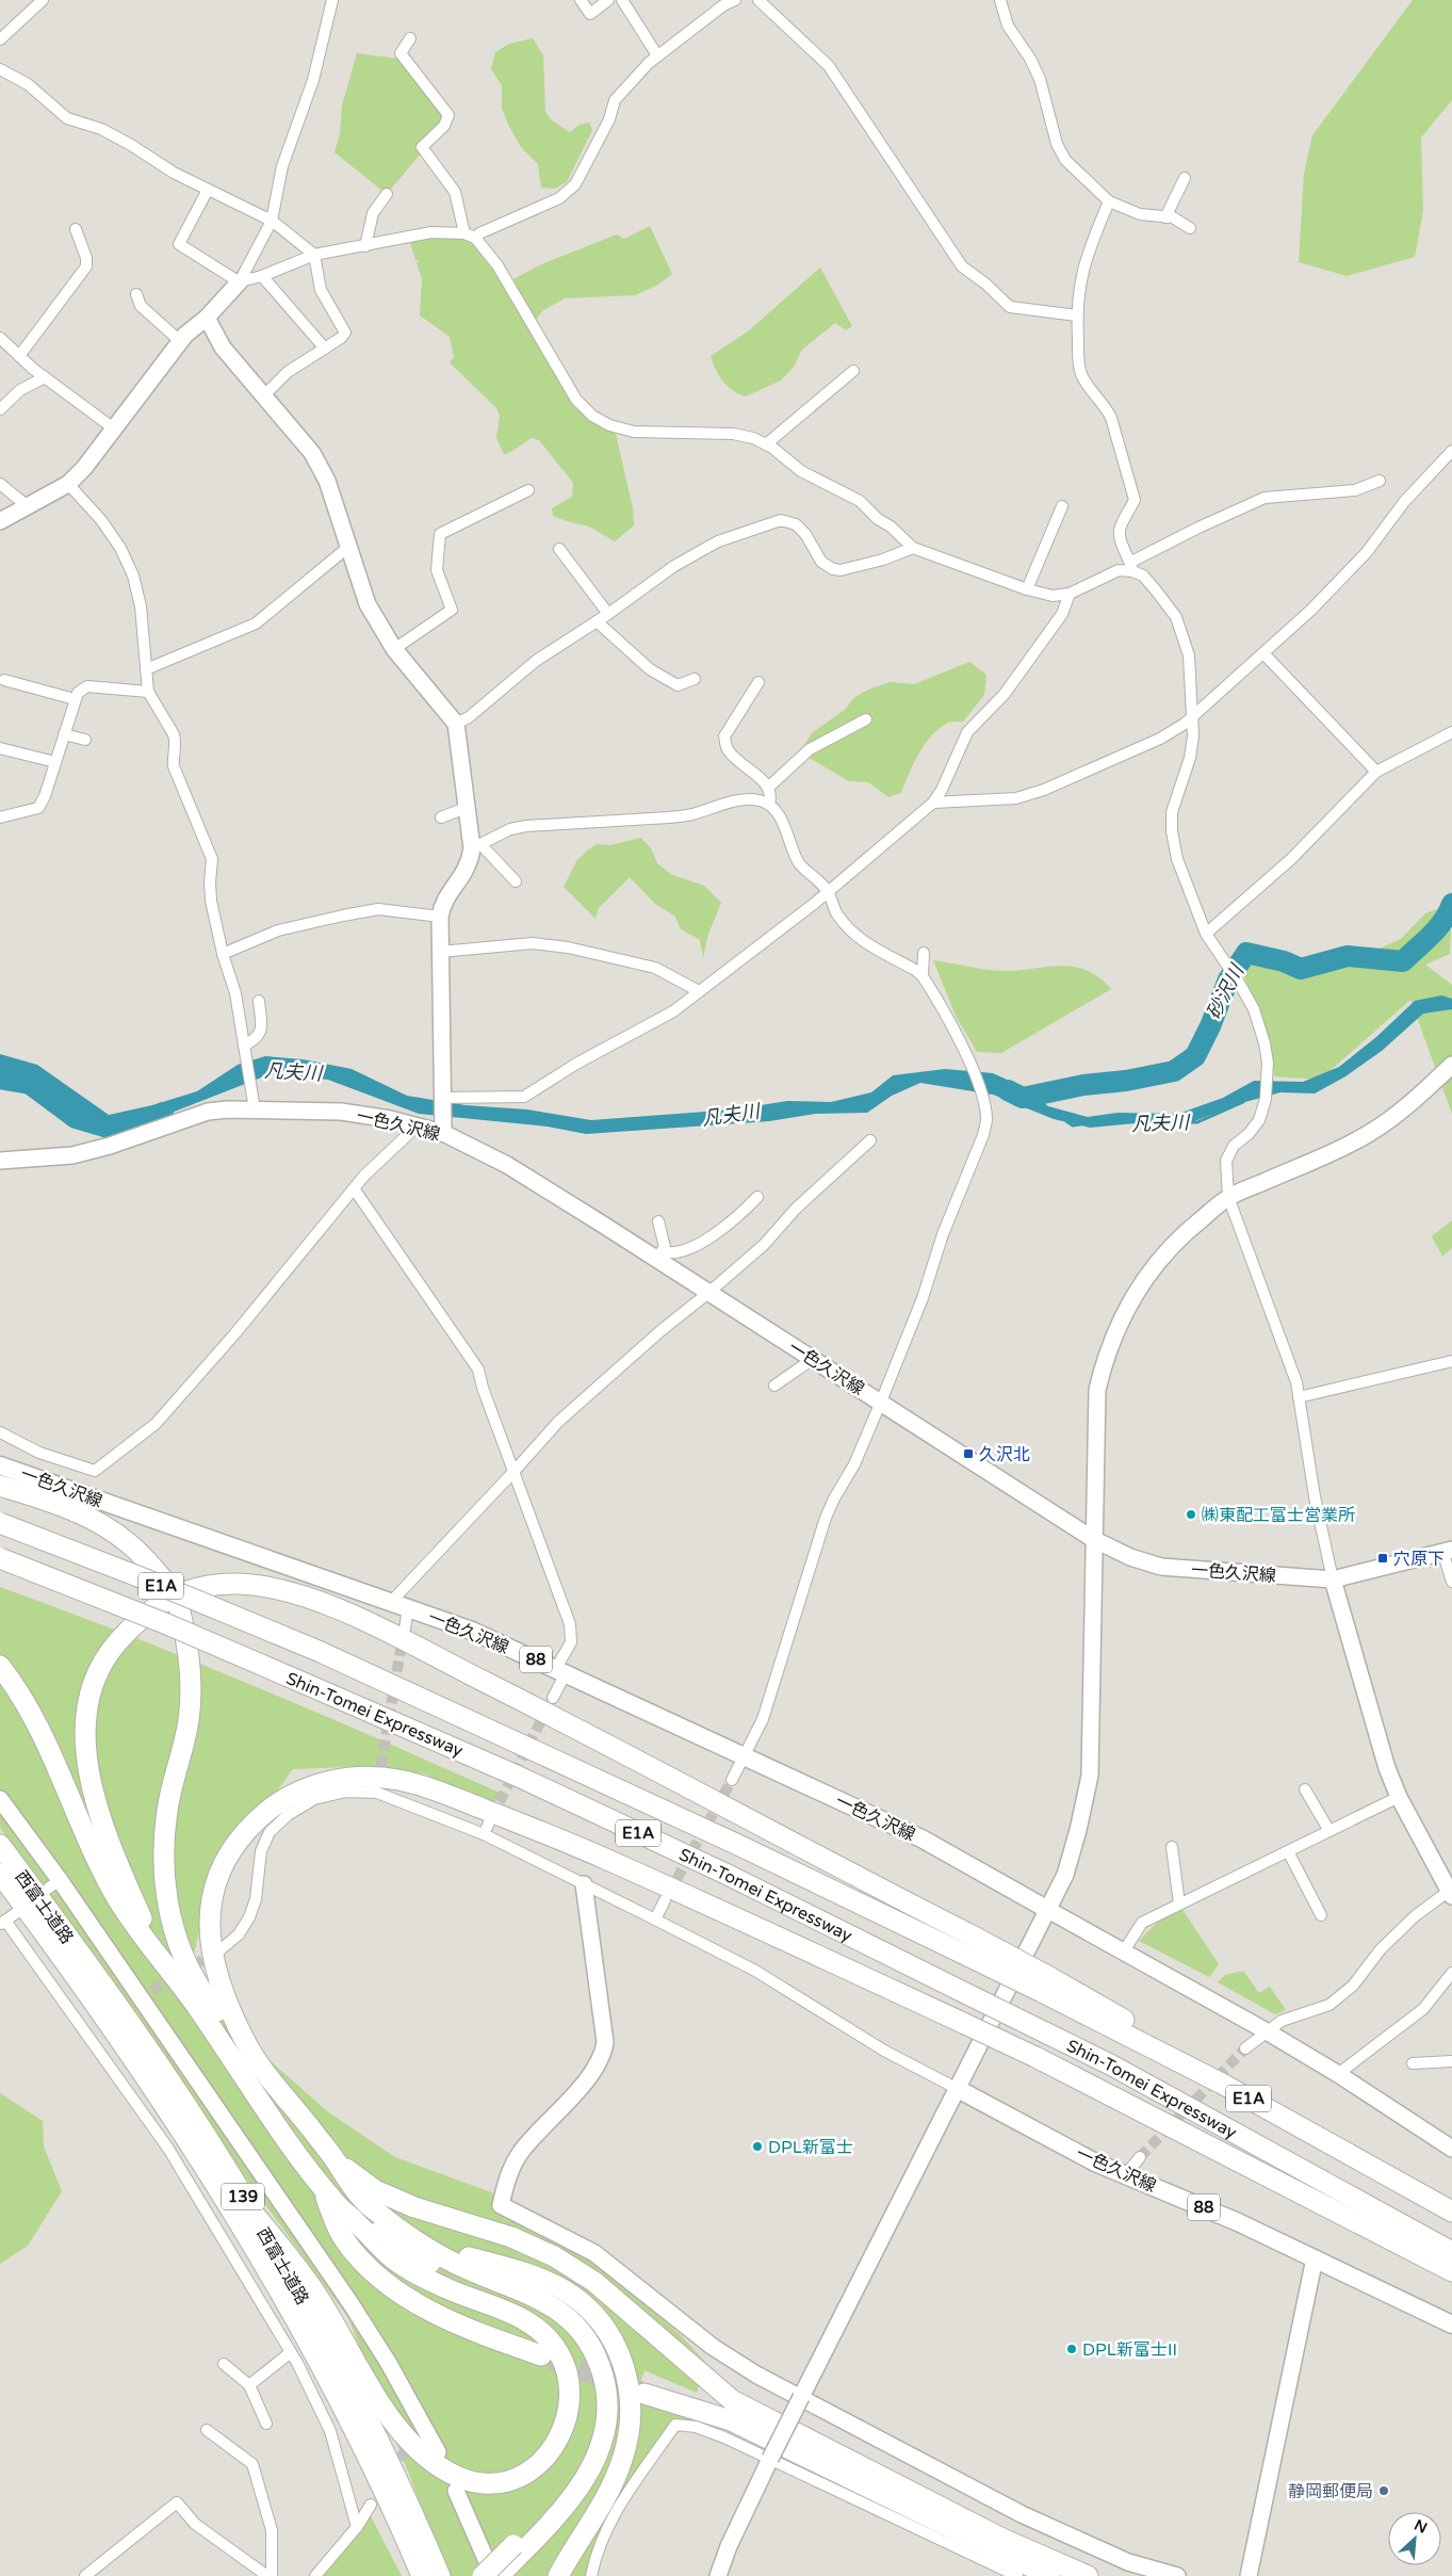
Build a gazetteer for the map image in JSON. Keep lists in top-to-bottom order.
{
  "streets": {
    "highway": [
      "E1A",
      "Shin-Tomei Expressway",
      "西富士道路",
      "139"
    ],
    "main road": ["一色久沢線", "88"]
  },
  "water": ["砂沢川", "凡夫川"],
  "places": {
    "transit": ["久沢北", "穴原下"],
    "other": [
      "㈱東配工富士営業所",
      "DPL新富士",
      "DPL新富士II",
      "静岡郵便局"
    ]
  },
  "north": "top right"
}
